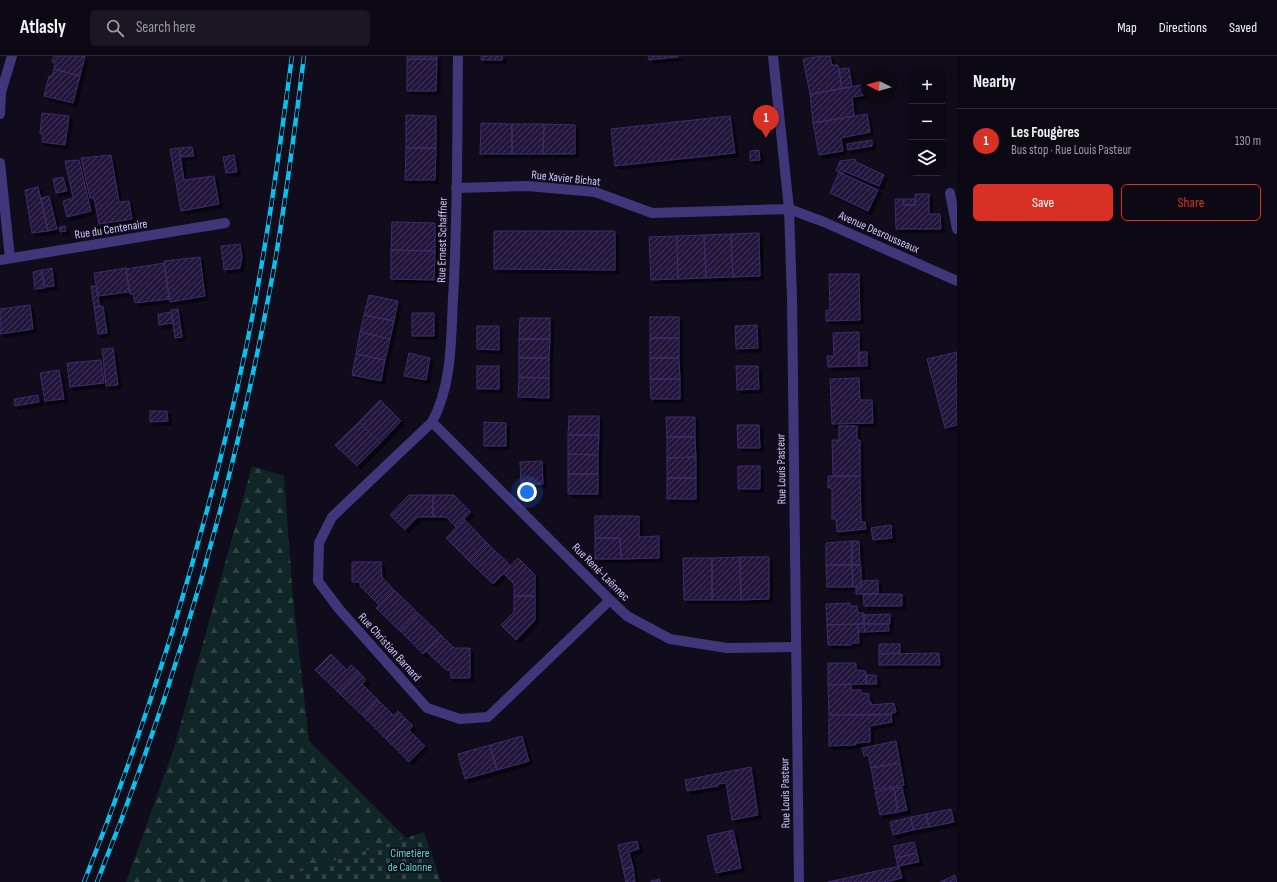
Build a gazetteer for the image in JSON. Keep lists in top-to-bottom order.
{
  "streets": {
    "street": [
      "Rue Xavier Bichat",
      "Rue du Centenaire",
      "Avenue Desrousseaux",
      "Rue Ernest Schaffner",
      "Rue Louis Pasteur",
      "Rue René-Laënnec",
      "Rue Christian Barnard"
    ]
  },
  "crossings": [
    ["Rue Xavier Bichat", "Avenue Desrousseaux"],
    ["Rue Xavier Bichat", "Rue Ernest Schaffner"],
    ["Rue Xavier Bichat", "Rue Louis Pasteur"],
    ["Avenue Desrousseaux", "Rue Louis Pasteur"],
    ["Rue Ernest Schaffner", "Rue René-Laënnec"],
    ["Rue Ernest Schaffner", "Rue Christian Barnard"],
    ["Rue Louis Pasteur", "Rue René-Laënnec"],
    ["Rue René-Laënnec", "Rue Christian Barnard"]
  ],
  "parks": ["Cimetière de Calonne"],
  "north": "left",
  "page": {
    "header": "Atlasly",
    "search": "Search here",
    "nav": ["Map", "Directions", "Saved"],
    "heading": "Nearby",
    "map_buttons": ["+", "−"],
    "pins": "1",
    "list": [
      {
        "mark": "1",
        "name": "Les Fougères",
        "note": "Bus stop · Rue Louis Pasteur",
        "value": "130 m"
      }
    ],
    "buttons": ["Save", "Share"]
  }
}
